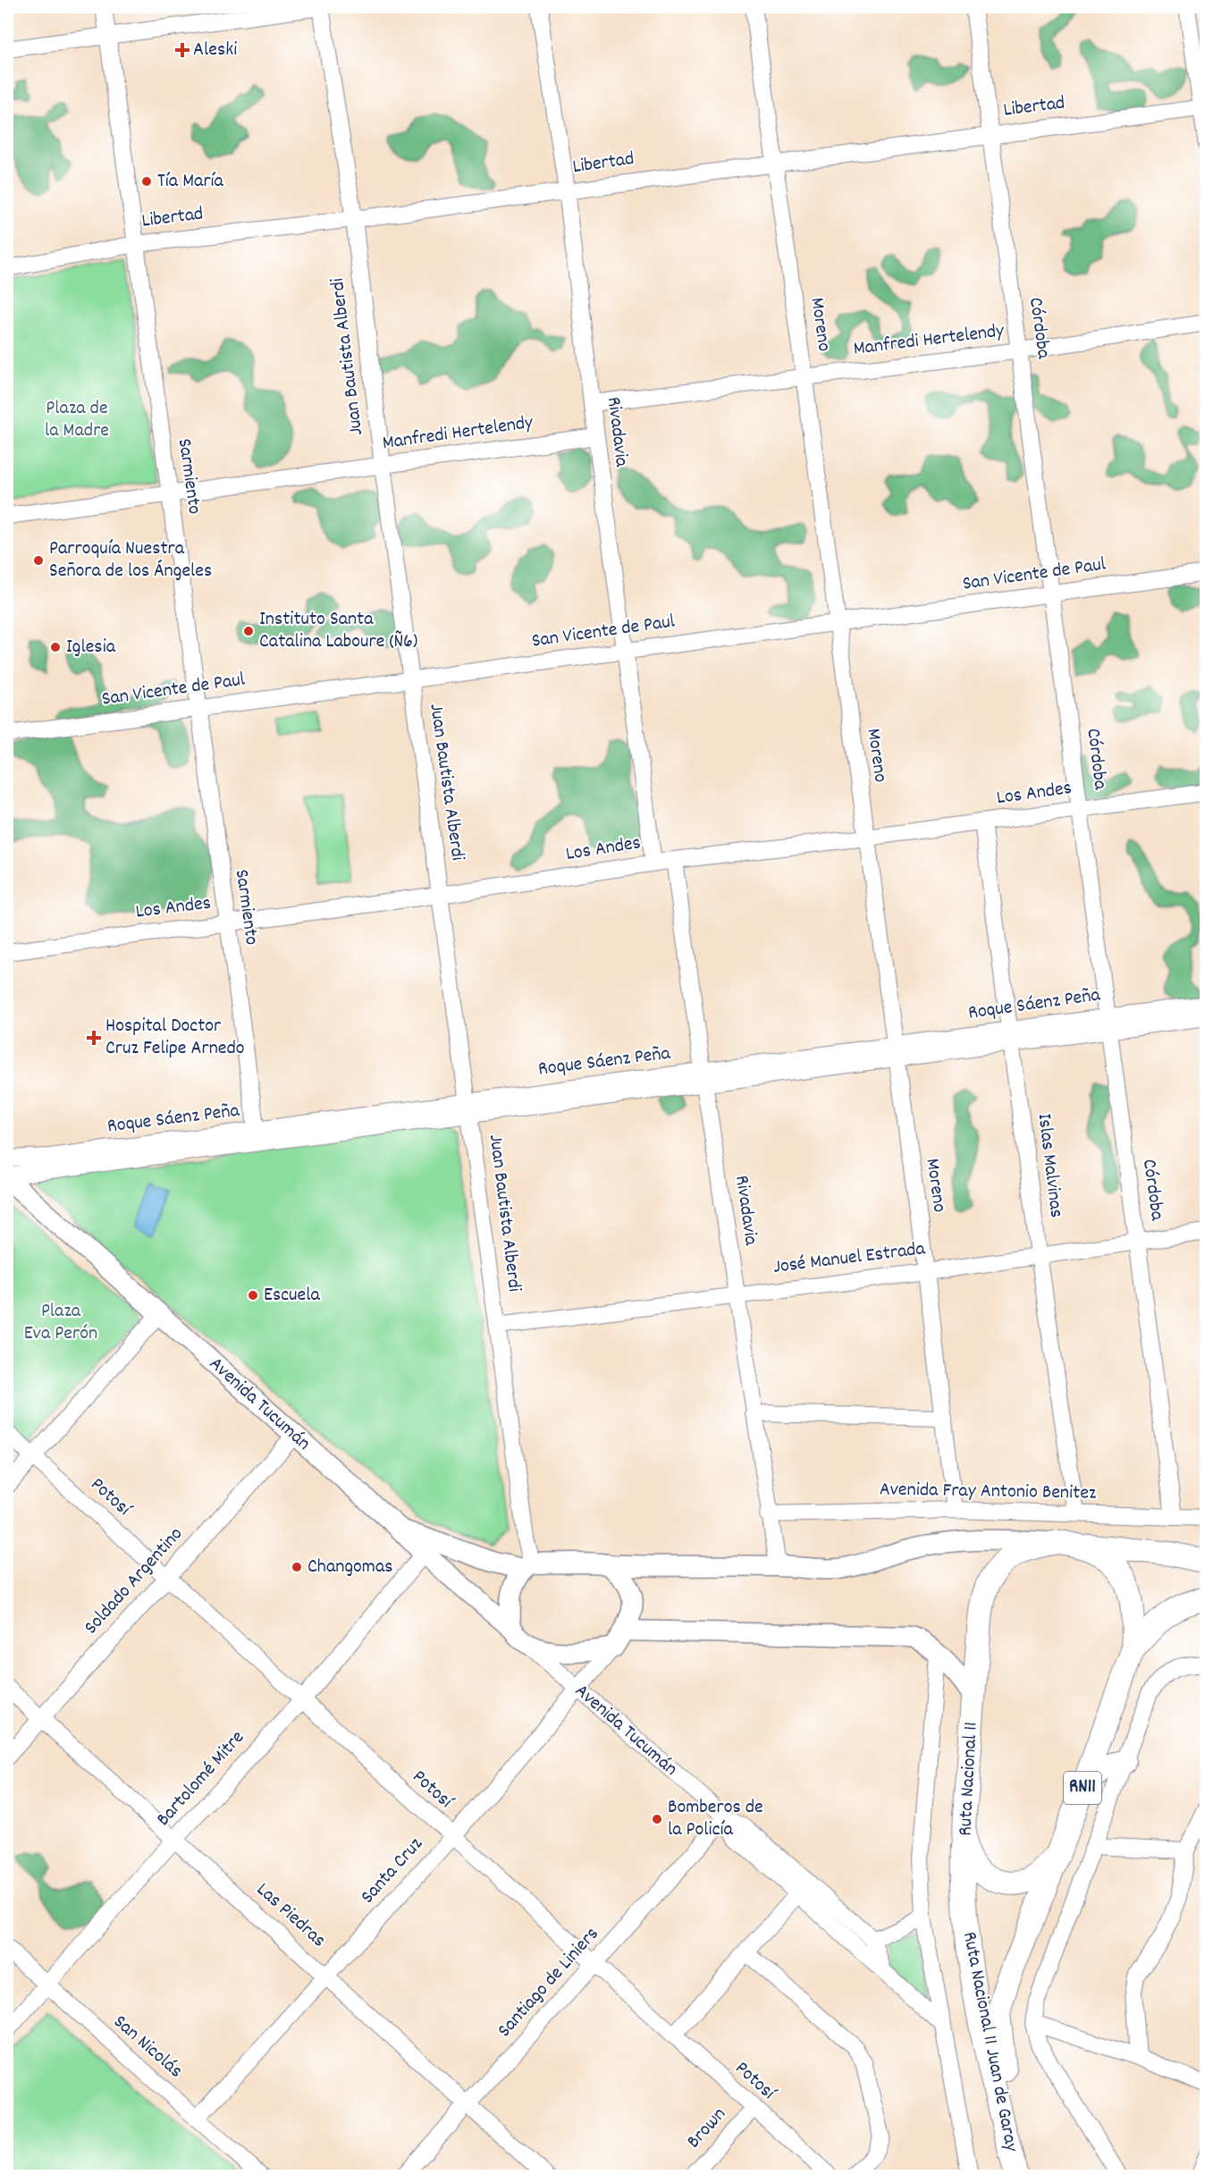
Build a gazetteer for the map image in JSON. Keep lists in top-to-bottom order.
{
  "streets": {
    "highway": ["Ruta Nacional 11", "RN11", "Ruta Nacional 11 Juan de Garay"],
    "main road": ["Avenida Tucumán"],
    "street": [
      "Libertad",
      "Moreno",
      "Córdoba",
      "Manfredi Hertelendy",
      "Juan Bautista Alberdi",
      "Rivadavia",
      "Sarmiento",
      "San Vicente de Paul",
      "Los Andes",
      "Roque Sáenz Peña",
      "Islas Malvinas",
      "José Manuel Estrada",
      "Avenida Fray Antonio Benitez",
      "Potosí",
      "Soldado Argentino",
      "Bartolomé Mitre",
      "Santa Cruz",
      "Las Piedras",
      "Santiago de Liniers",
      "San Nicolás",
      "Brown"
    ]
  },
  "crossings": [
    ["Libertad", "Moreno"],
    ["Libertad", "Córdoba"],
    ["Libertad", "Juan Bautista Alberdi"],
    ["Libertad", "Rivadavia"],
    ["Libertad", "Sarmiento"],
    ["Moreno", "Manfredi Hertelendy"],
    ["Moreno", "San Vicente de Paul"],
    ["Moreno", "Los Andes"],
    ["Moreno", "Roque Sáenz Peña"],
    ["Moreno", "José Manuel Estrada"],
    ["Moreno", "Avenida Fray Antonio Benitez"],
    ["Córdoba", "Manfredi Hertelendy"],
    ["Córdoba", "San Vicente de Paul"],
    ["Córdoba", "Los Andes"],
    ["Córdoba", "Roque Sáenz Peña"],
    ["Córdoba", "José Manuel Estrada"],
    ["Córdoba", "Avenida Fray Antonio Benitez"],
    ["Manfredi Hertelendy", "Juan Bautista Alberdi"],
    ["Manfredi Hertelendy", "Rivadavia"],
    ["Manfredi Hertelendy", "Sarmiento"],
    ["Juan Bautista Alberdi", "San Vicente de Paul"],
    ["Juan Bautista Alberdi", "Los Andes"],
    ["Juan Bautista Alberdi", "Roque Sáenz Peña"],
    ["Juan Bautista Alberdi", "José Manuel Estrada"],
    ["Juan Bautista Alberdi", "Avenida Tucumán"],
    ["Juan Bautista Alberdi", "Santa Cruz"],
    ["Rivadavia", "San Vicente de Paul"],
    ["Rivadavia", "Los Andes"],
    ["Rivadavia", "Roque Sáenz Peña"],
    ["Rivadavia", "José Manuel Estrada"],
    ["Rivadavia", "Avenida Fray Antonio Benitez"],
    ["Sarmiento", "San Vicente de Paul"],
    ["Sarmiento", "Los Andes"],
    ["Sarmiento", "Roque Sáenz Peña"],
    ["Los Andes", "Islas Malvinas"],
    ["Roque Sáenz Peña", "Islas Malvinas"],
    ["Roque Sáenz Peña", "Avenida Tucumán"],
    ["Islas Malvinas", "José Manuel Estrada"],
    ["Islas Malvinas", "Avenida Fray Antonio Benitez"],
    ["Avenida Tucumán", "Soldado Argentino"],
    ["Avenida Tucumán", "Bartolomé Mitre"],
    ["Avenida Tucumán", "Santa Cruz"],
    ["Avenida Tucumán", "Santiago de Liniers"],
    ["Potosí", "Soldado Argentino"],
    ["Potosí", "Bartolomé Mitre"],
    ["Potosí", "Santa Cruz"],
    ["Potosí", "Santiago de Liniers"],
    ["Potosí", "Brown"],
    ["Soldado Argentino", "Las Piedras"],
    ["Bartolomé Mitre", "Las Piedras"],
    ["Bartolomé Mitre", "San Nicolás"],
    ["Ruta Nacional 11", "Ruta Nacional 11 Juan de Garay"],
    ["Santa Cruz", "Las Piedras"],
    ["Santa Cruz", "San Nicolás"],
    ["Las Piedras", "Santiago de Liniers"]
  ],
  "parks": ["Plaza de la Madre", "Plaza Eva Perón"],
  "places": {
    "health": ["Aleski", "Hospital Doctor Cruz Felipe Arnedo"],
    "other": [
      "Tía María",
      "Parroquía Nuestra Señora de los Ángeles",
      "Instituto Santa Catalina Laboure (Ñ6)",
      "Iglesia",
      "Escuela",
      "Changomas",
      "Bomberos de la Policía"
    ]
  }
}
